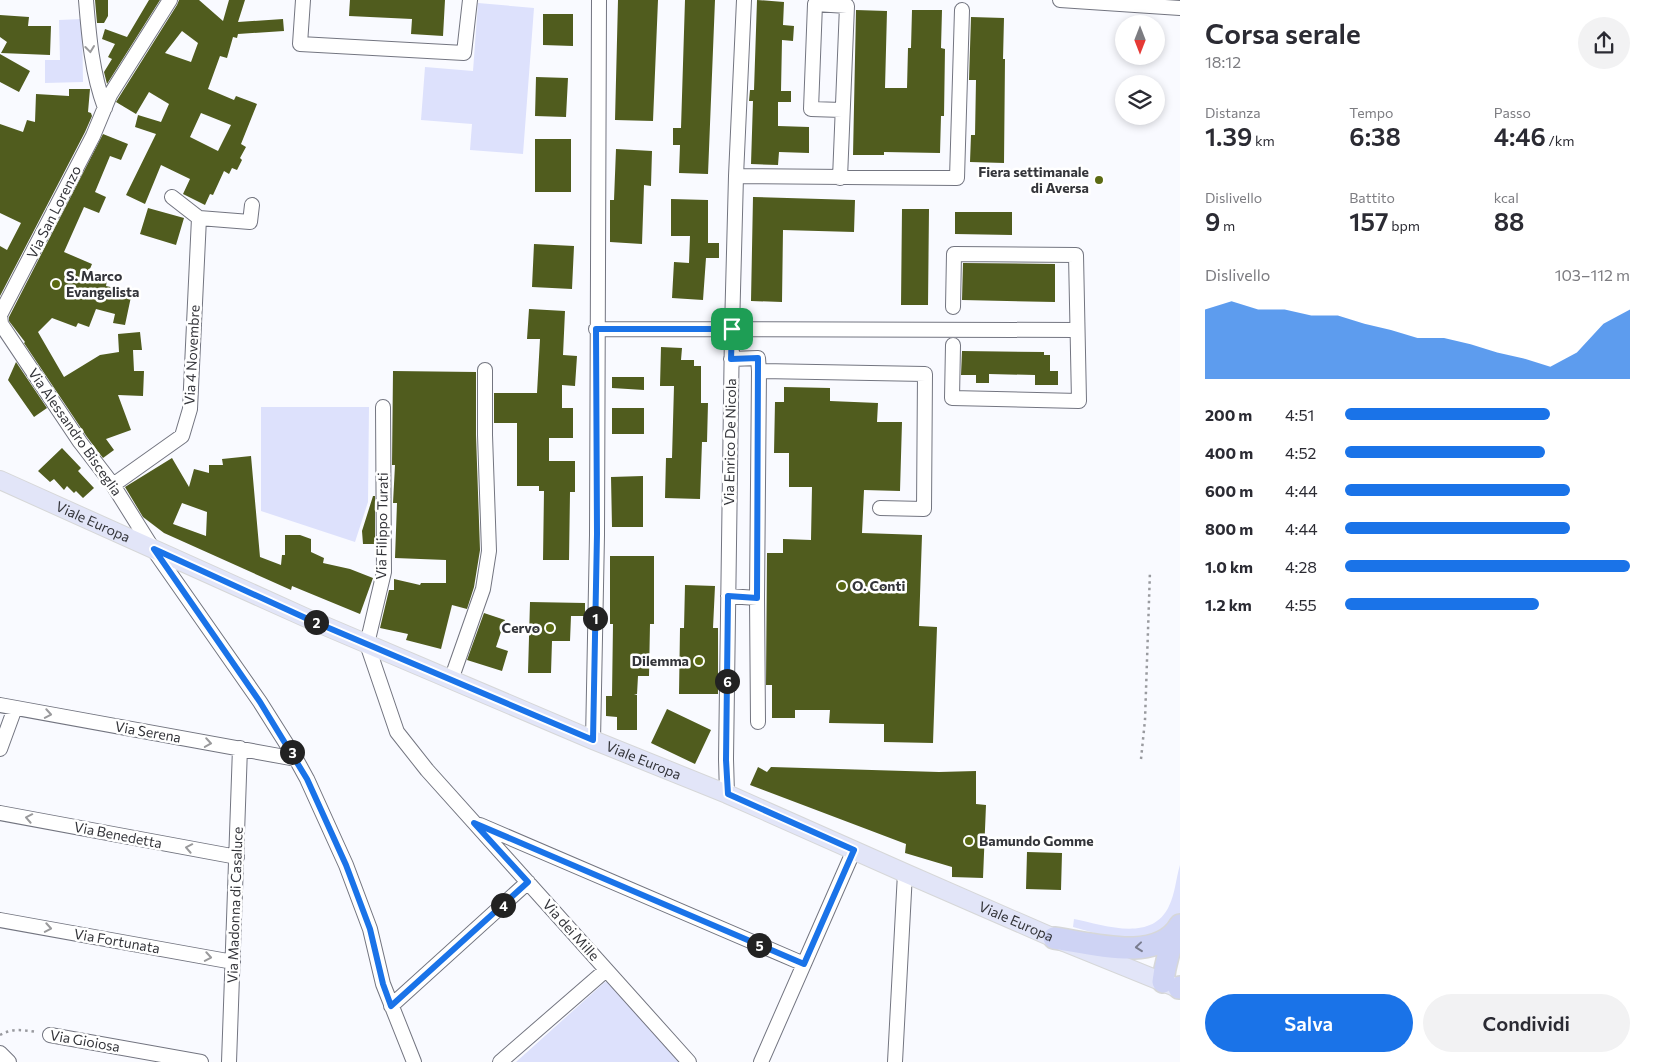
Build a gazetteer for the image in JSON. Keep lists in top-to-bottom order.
{
  "streets": {
    "main road": ["Viale Europa"],
    "street": [
      "Via San Lorenzo",
      "Via 4 Novembre",
      "Via Alessandro Bisceglia",
      "Via Enrico De Nicola",
      "Via Filippo Turati",
      "Via Serena",
      "Via Benedetta",
      "Via Madonna di Casaluce",
      "Via dei Mille",
      "Via Fortunata",
      "Via Gioiosa"
    ]
  },
  "crossings": [
    ["Via San Lorenzo", "Via Alessandro Bisceglia"],
    ["Via 4 Novembre", "Via Alessandro Bisceglia"],
    ["Via Alessandro Bisceglia", "Viale Europa"],
    ["Via Alessandro Bisceglia", "Via Serena"],
    ["Via Enrico De Nicola", "Viale Europa"],
    ["Viale Europa", "Via Filippo Turati"],
    ["Viale Europa", "Via dei Mille"],
    ["Via Filippo Turati", "Via dei Mille"],
    ["Via Serena", "Via Madonna di Casaluce"],
    ["Via Benedetta", "Via Madonna di Casaluce"],
    ["Via Madonna di Casaluce", "Via Fortunata"]
  ],
  "one_way": ["Via Serena", "Via Benedetta", "Via Fortunata"],
  "places": [
    "Fiera settimanale di Aversa",
    "S. Marco Evangelista",
    "O. Conti",
    "Cervo",
    "Dilemma",
    "Bamundo Gomme"
  ],
  "north": "bottom",
  "page": {
    "heading": ["Corsa serale", "18:12"],
    "stats": [
      ["Distanza", "1.39 km"],
      ["Tempo", "6:38"],
      ["Passo", "4:46 /km"],
      ["Dislivello", "9 m"],
      ["Battito", "157 bpm"],
      ["kcal", "88"]
    ],
    "chart": ["Dislivello", "103–112 m"],
    "list": [
      {
        "name": "200 m",
        "note": "4:51"
      },
      {
        "name": "400 m",
        "note": "4:52"
      },
      {
        "name": "600 m",
        "note": "4:44"
      },
      {
        "name": "800 m",
        "note": "4:44"
      },
      {
        "name": "1.0 km",
        "note": "4:28"
      },
      {
        "name": "1.2 km",
        "note": "4:55"
      }
    ],
    "pins": [
      "1",
      "2",
      "6",
      "3",
      "4",
      "5"
    ],
    "buttons": ["Salva", "Condividi"]
  }
}
